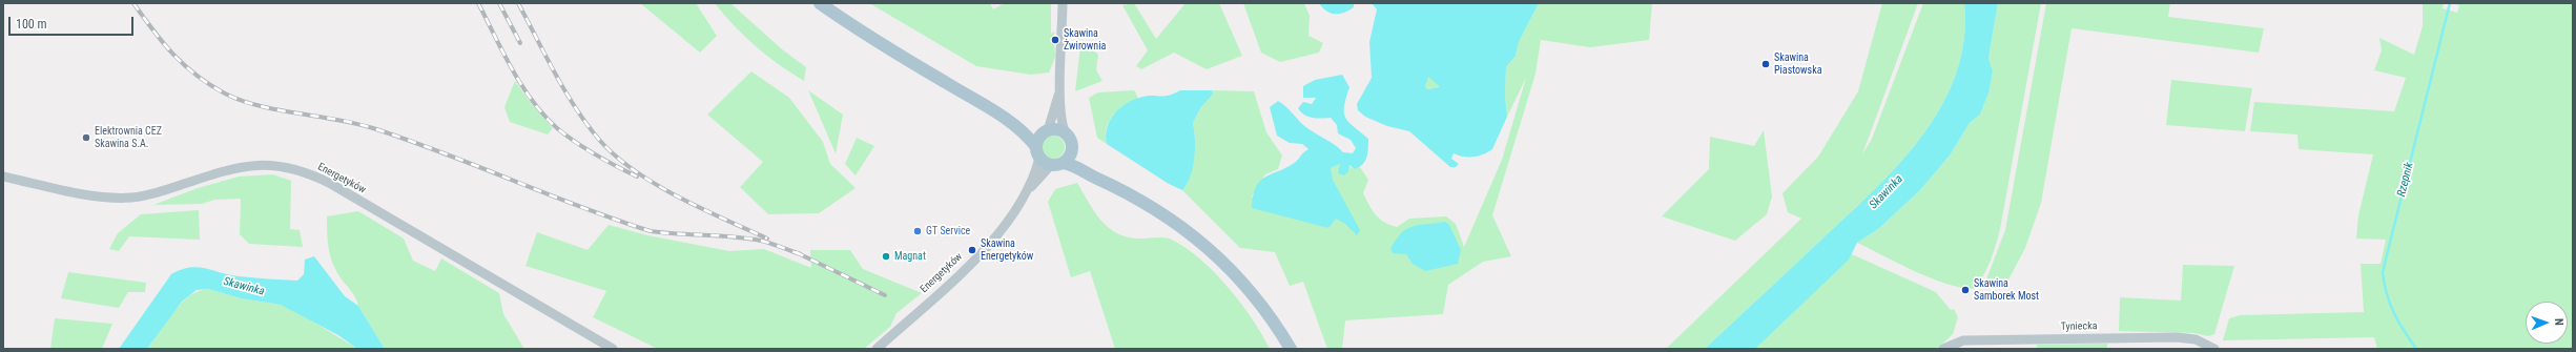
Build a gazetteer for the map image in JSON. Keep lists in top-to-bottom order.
{
  "streets": {
    "street": ["Energetyków", "Tyniecka"]
  },
  "water": ["Rzepnik", "Skawinka"],
  "places": [
    "Skawina Żwirownia",
    "Skawina Piastowska",
    "Elektrownia CEZ Skawina S.A.",
    "GT Service",
    "Skawina Energetyków",
    "Magnat",
    "Skawina Samborek Most"
  ],
  "scale_bar": "100 m",
  "north": "right"
}
